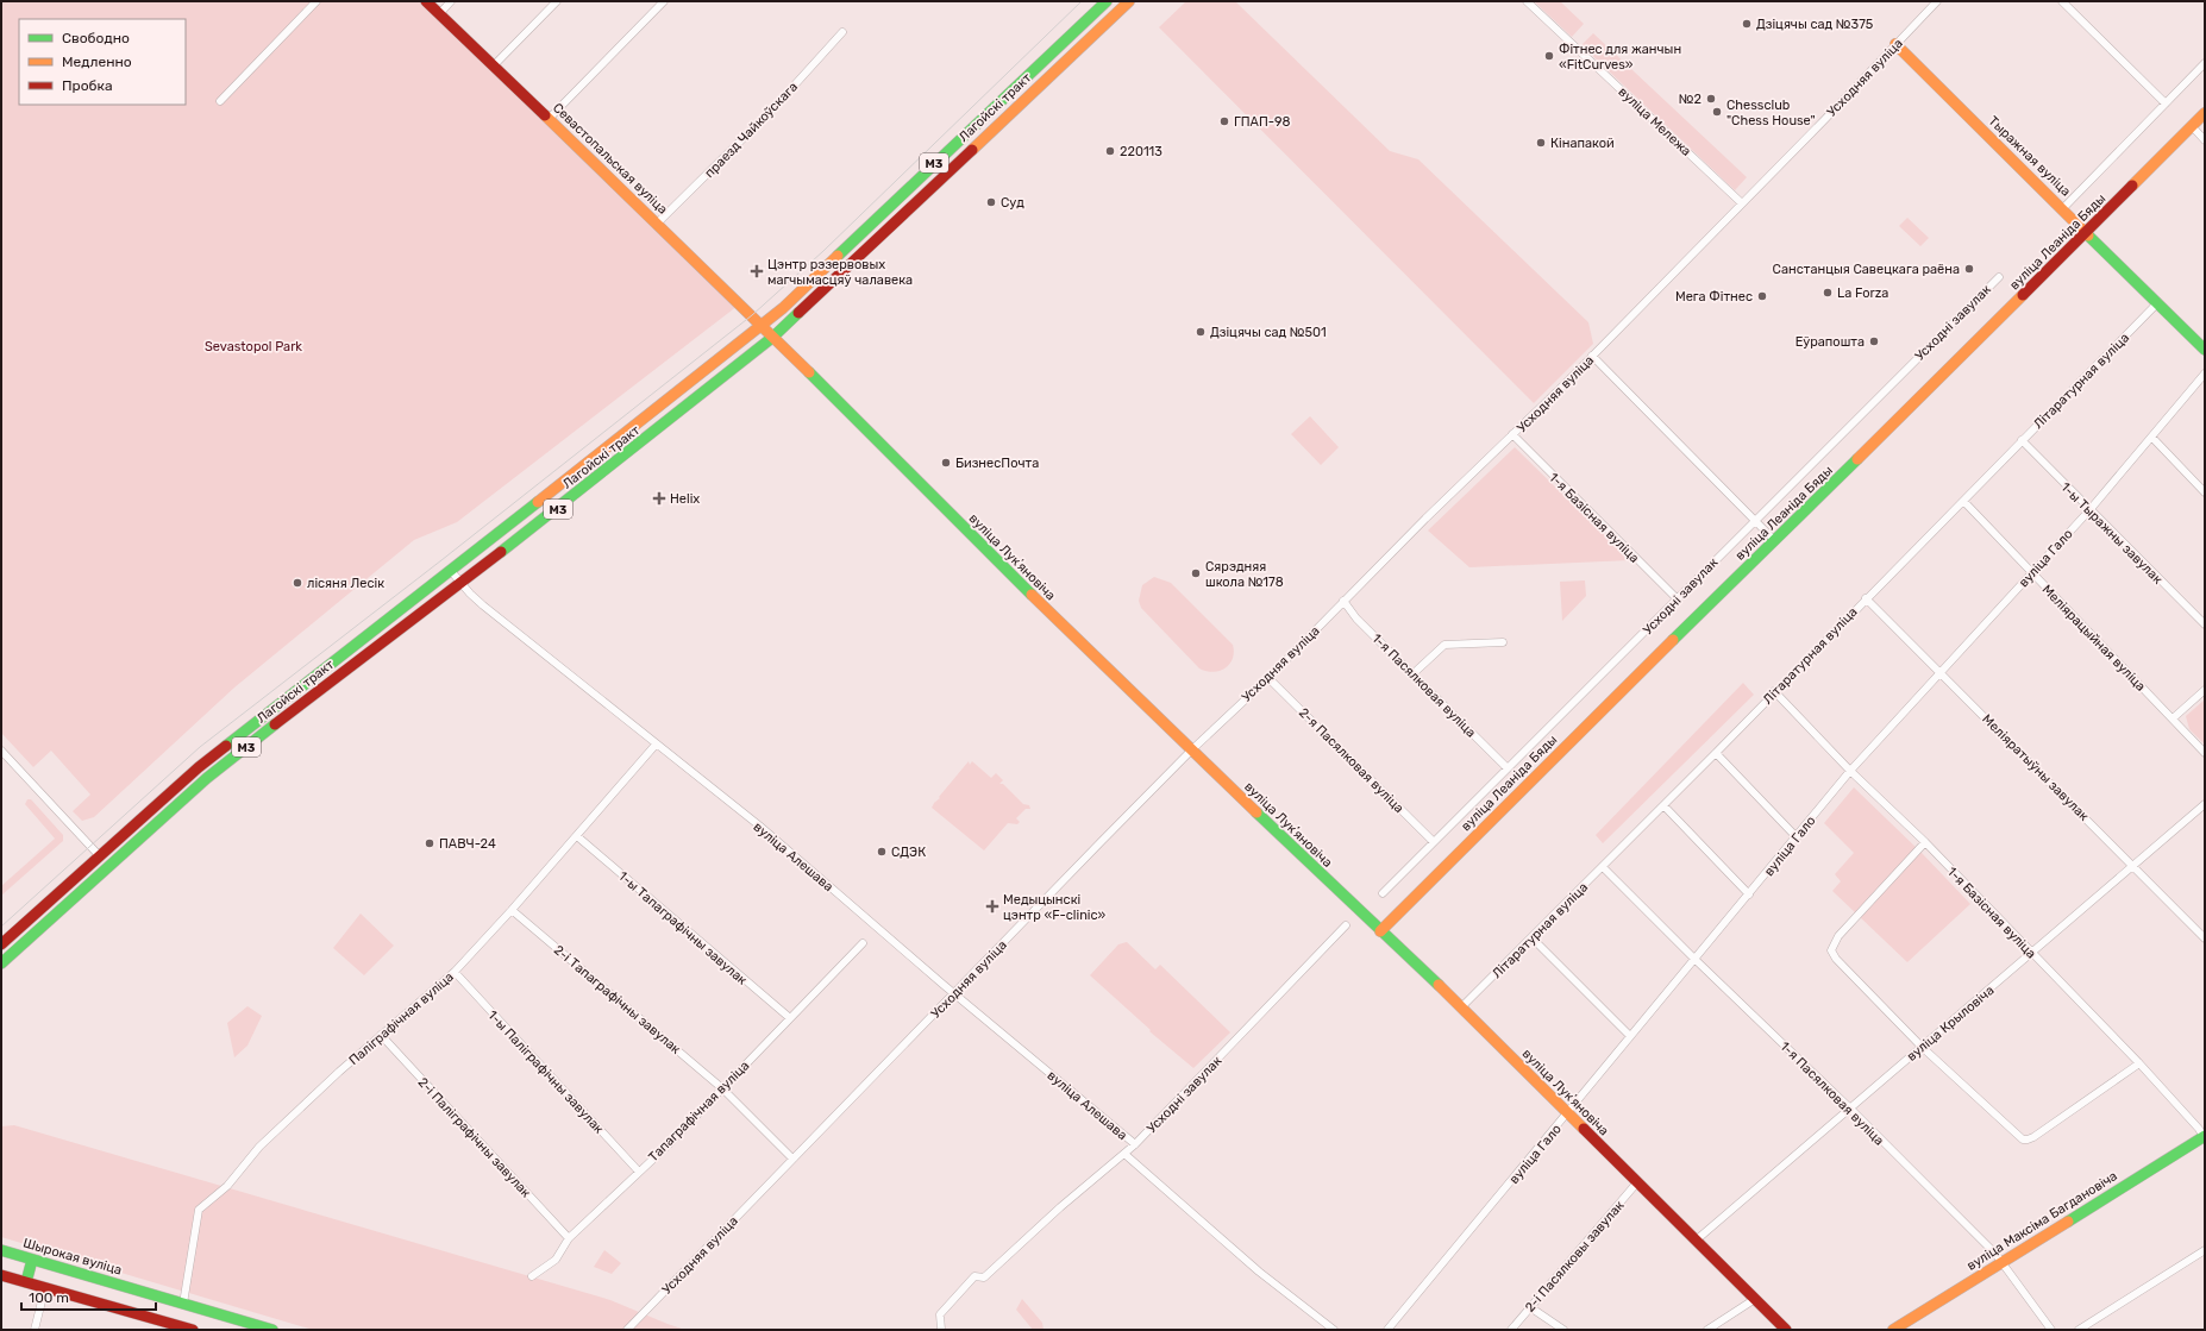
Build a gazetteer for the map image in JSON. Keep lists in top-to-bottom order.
{
  "streets": {
    "main road": [
      "Лагойскі тракт",
      "Тыражная вуліца",
      "Севастопальская вуліца",
      "М3",
      "вуліца Леаніда Бяды",
      "вуліца Лукʼяновіча",
      "вуліца Максіма Багдановіча",
      "Шырокая вуліца"
    ],
    "street": [
      "Усходняя вуліца",
      "вуліца Мележа",
      "праезд Чайкоўскага",
      "Усходні завулак",
      "Літаратурная вуліца",
      "1-я Базісная вуліца",
      "1-ы Тыражны завулак",
      "вуліца Гало",
      "Меліярацыйная вуліца",
      "1-я Пасялковая вуліца",
      "2-я Пасялковая вуліца",
      "Меліяратыўны завулак",
      "вуліца Алешава",
      "1-ы Тапаграфічны завулак",
      "2-і Тапаграфічны завулак",
      "Паліграфічная вуліца",
      "вуліца Крыловіча",
      "1-ы Паліграфічны завулак",
      "Тапаграфічная вуліца",
      "2-і Паліграфічны завулак",
      "2-і Пасялковы завулак"
    ]
  },
  "crossings": [
    ["Усходняя вуліца", "вуліца Мележа"],
    ["Усходняя вуліца", "Тыражная вуліца"],
    ["Усходняя вуліца", "1-я Базісная вуліца"],
    ["Усходняя вуліца", "вуліца Лукʼяновіча"],
    ["Усходняя вуліца", "1-я Пасялковая вуліца"],
    ["Усходняя вуліца", "2-я Пасялковая вуліца"],
    ["Усходняя вуліца", "вуліца Алешава"],
    ["Усходняя вуліца", "2-і Тапаграфічны завулак"],
    ["Лагойскі тракт", "Севастопальская вуліца"],
    ["Лагойскі тракт", "вуліца Лукʼяновіча"],
    ["Лагойскі тракт", "вуліца Алешава"],
    ["праезд Чайкоўскага", "Севастопальская вуліца"],
    ["Тыражная вуліца", "вуліца Леаніда Бяды"],
    ["Тыражная вуліца", "Літаратурная вуліца"],
    ["Севастопальская вуліца", "вуліца Лукʼяновіча"],
    ["вуліца Леаніда Бяды", "вуліца Лукʼяновіча"],
    ["Усходні завулак", "1-я Базісная вуліца"],
    ["Усходні завулак", "1-я Пасялковая вуліца"],
    ["Усходні завулак", "2-я Пасялковая вуліца"],
    ["Усходні завулак", "вуліца Алешава"],
    ["Літаратурная вуліца", "1-я Базісная вуліца"],
    ["Літаратурная вуліца", "1-ы Тыражны завулак"],
    ["Літаратурная вуліца", "вуліца Лукʼяновіча"],
    ["Літаратурная вуліца", "Меліярацыйная вуліца"],
    ["Літаратурная вуліца", "1-я Пасялковая вуліца"],
    ["Літаратурная вуліца", "Меліяратыўны завулак"],
    ["1-я Базісная вуліца", "вуліца Гало"],
    ["1-я Базісная вуліца", "вуліца Крыловіча"],
    ["1-я Базісная вуліца", "вуліца Максіма Багдановіча"],
    ["1-ы Тыражны завулак", "вуліца Гало"],
    ["вуліца Лукʼяновіча", "вуліца Гало"],
    ["вуліца Лукʼяновіча", "вуліца Крыловіча"],
    ["вуліца Лукʼяновіча", "2-і Пасялковы завулак"],
    ["вуліца Гало", "Меліярацыйная вуліца"],
    ["вуліца Гало", "1-я Пасялковая вуліца"],
    ["вуліца Гало", "Меліяратыўны завулак"],
    ["1-я Пасялковая вуліца", "вуліца Крыловіча"],
    ["1-я Пасялковая вуліца", "вуліца Максіма Багдановіча"],
    ["Меліяратыўны завулак", "вуліца Крыловіча"],
    ["вуліца Алешава", "Паліграфічная вуліца"],
    ["1-ы Тапаграфічны завулак", "Паліграфічная вуліца"],
    ["1-ы Тапаграфічны завулак", "Тапаграфічная вуліца"],
    ["2-і Тапаграфічны завулак", "Паліграфічная вуліца"],
    ["2-і Тапаграфічны завулак", "Тапаграфічная вуліца"],
    ["Паліграфічная вуліца", "1-ы Паліграфічны завулак"],
    ["Паліграфічная вуліца", "2-і Паліграфічны завулак"],
    ["Паліграфічная вуліца", "Шырокая вуліца"],
    ["1-ы Паліграфічны завулак", "Тапаграфічная вуліца"],
    ["Тапаграфічная вуліца", "2-і Паліграфічны завулак"]
  ],
  "parks": ["Sevastopol Park"],
  "places": {
    "other": [
      "Дзіцячы сад №375",
      "Фітнес для жанчын «FitCurves»",
      "№2",
      "Chessclub \"Chess House\"",
      "ГПАП-98",
      "Кінапакой",
      "220113",
      "Суд",
      "Санстанцыя Савецкага раёна",
      "La Forza",
      "Мега Фітнес",
      "Дзіцячы сад №501",
      "Еўрапошта",
      "БизнесПочта",
      "Сярэдняя школа №178",
      "лісяня Лесік",
      "ПАВЧ-24",
      "СДЭК"
    ],
    "health": ["Цэнтр рэзервовых магчымасцяў чалавека", "Helix", "Медыцынскі цэнтр «F-clinic»"]
  },
  "legend": ["Свободно", "Медленно", "Пробка"],
  "scale_bar": "100 m"
}
